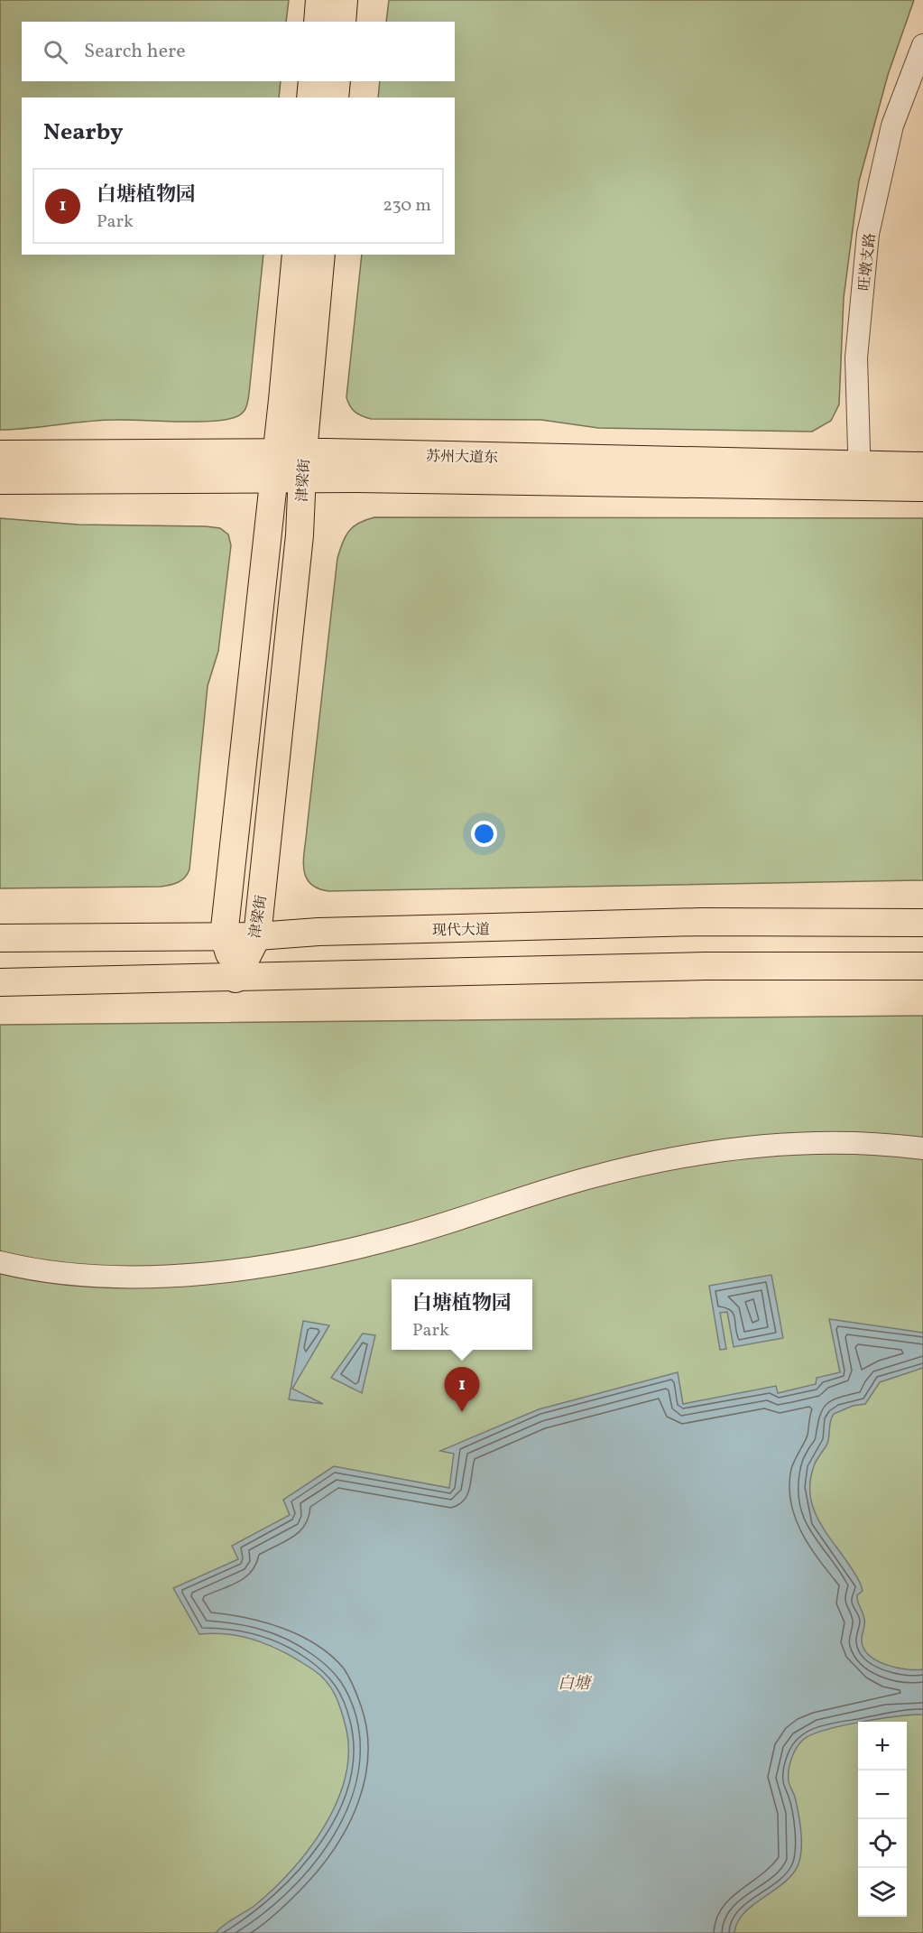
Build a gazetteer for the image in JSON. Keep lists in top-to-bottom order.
{
  "streets": {
    "main road": ["苏州大道东", "津梁街", "现代大道"],
    "street": ["旺墩支路"]
  },
  "crossings": [
    ["旺墩支路", "苏州大道东"],
    ["苏州大道东", "津梁街"],
    ["津梁街", "现代大道"]
  ],
  "water": ["白塘"],
  "page": {
    "search": "Search here",
    "heading": "Nearby",
    "list": [
      {
        "mark": "1",
        "name": "白塘植物园",
        "note": "Park",
        "value": "230 m"
      }
    ],
    "popup": ["白塘植物园", "Park"],
    "pins": "1",
    "map_buttons": ["+", "−"]
  }
}
